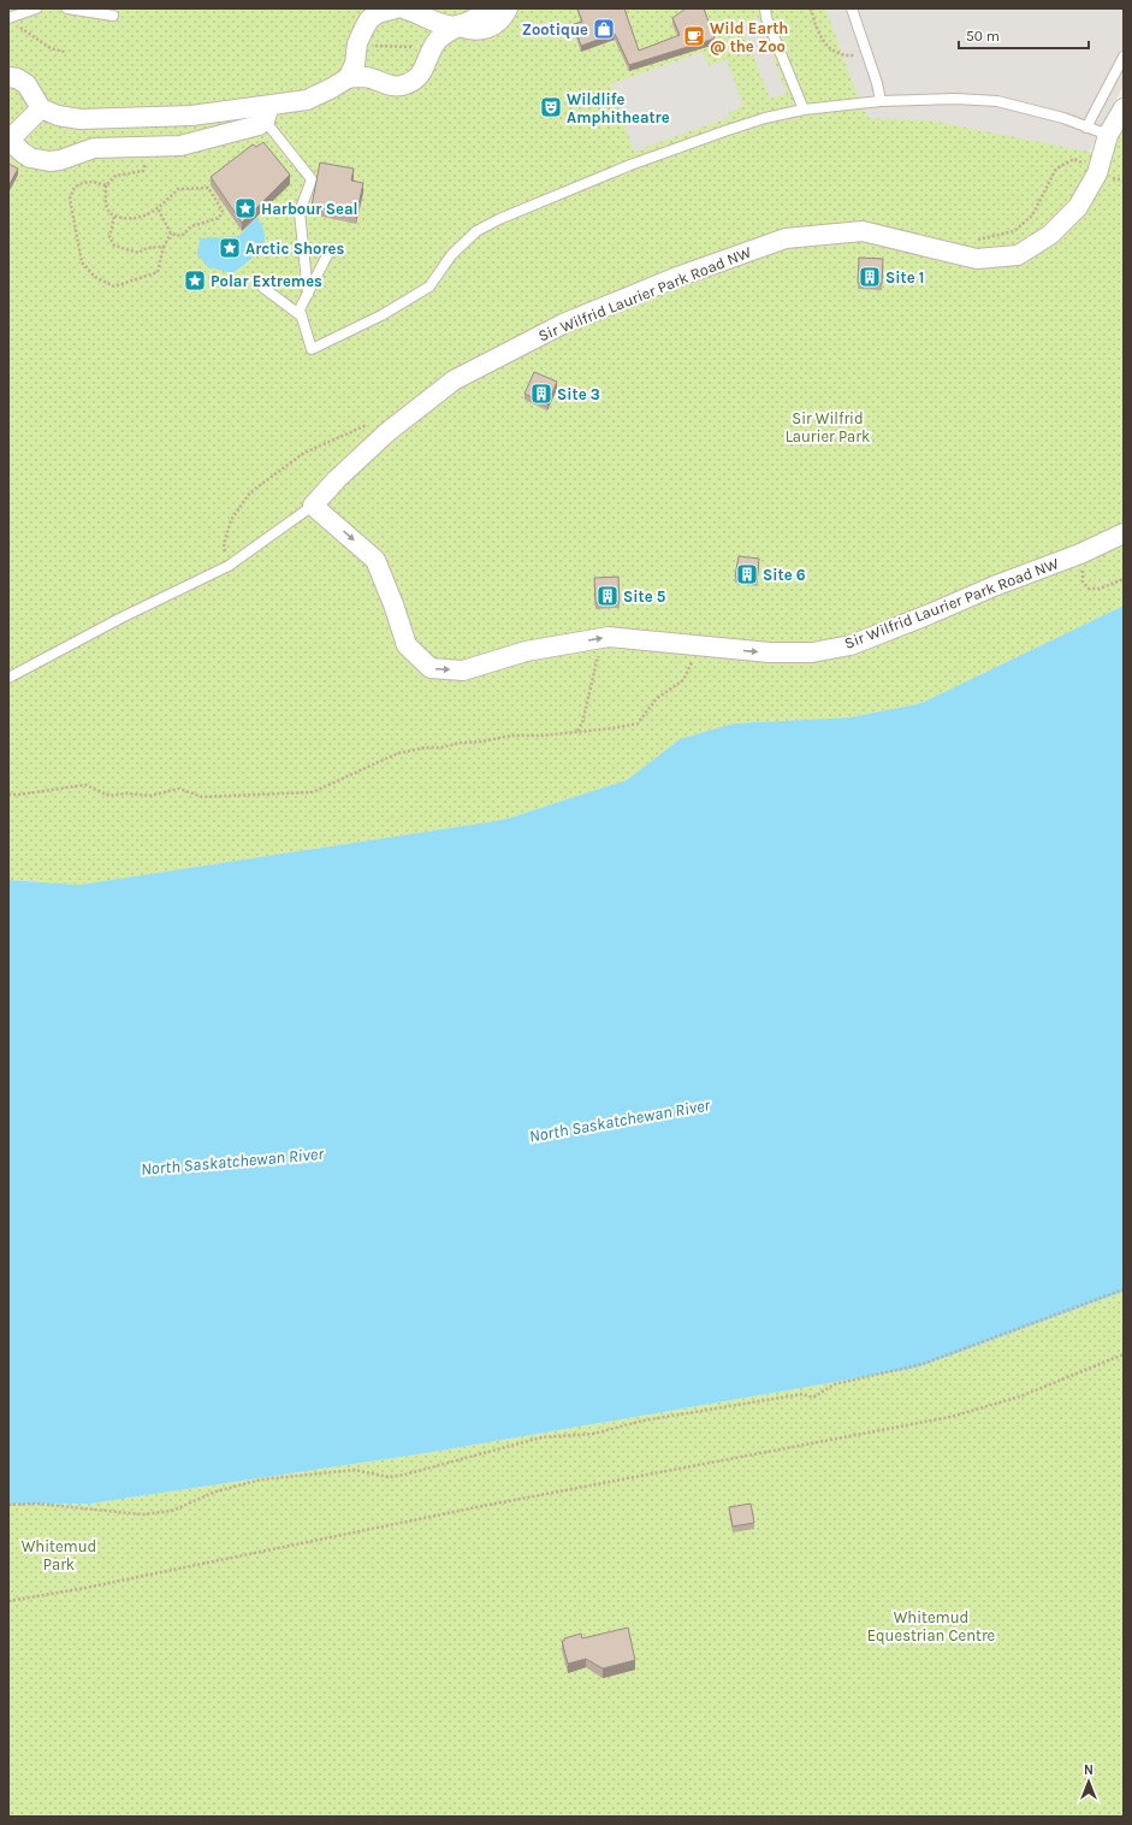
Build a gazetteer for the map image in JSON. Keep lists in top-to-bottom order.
{
  "streets": {
    "street": ["Sir Wilfrid Laurier Park Road NW"]
  },
  "one_way": ["Sir Wilfrid Laurier Park Road NW"],
  "water": ["North Saskatchewan River"],
  "parks": ["Sir Wilfrid Laurier Park", "Whitemud Park", "Whitemud Equestrian Centre"],
  "places": {
    "shop": ["Zootique"],
    "cafe": ["Wild Earth @ the Zoo"],
    "theatre": ["Wildlife Amphitheatre"],
    "place": ["Harbour Seal", "Arctic Shores", "Polar Extremes"],
    "building": [
      "Site 1",
      "Site 3",
      "Site 6",
      "Site 5"
    ]
  },
  "scale_bar": "50 m",
  "north": "top"
}
